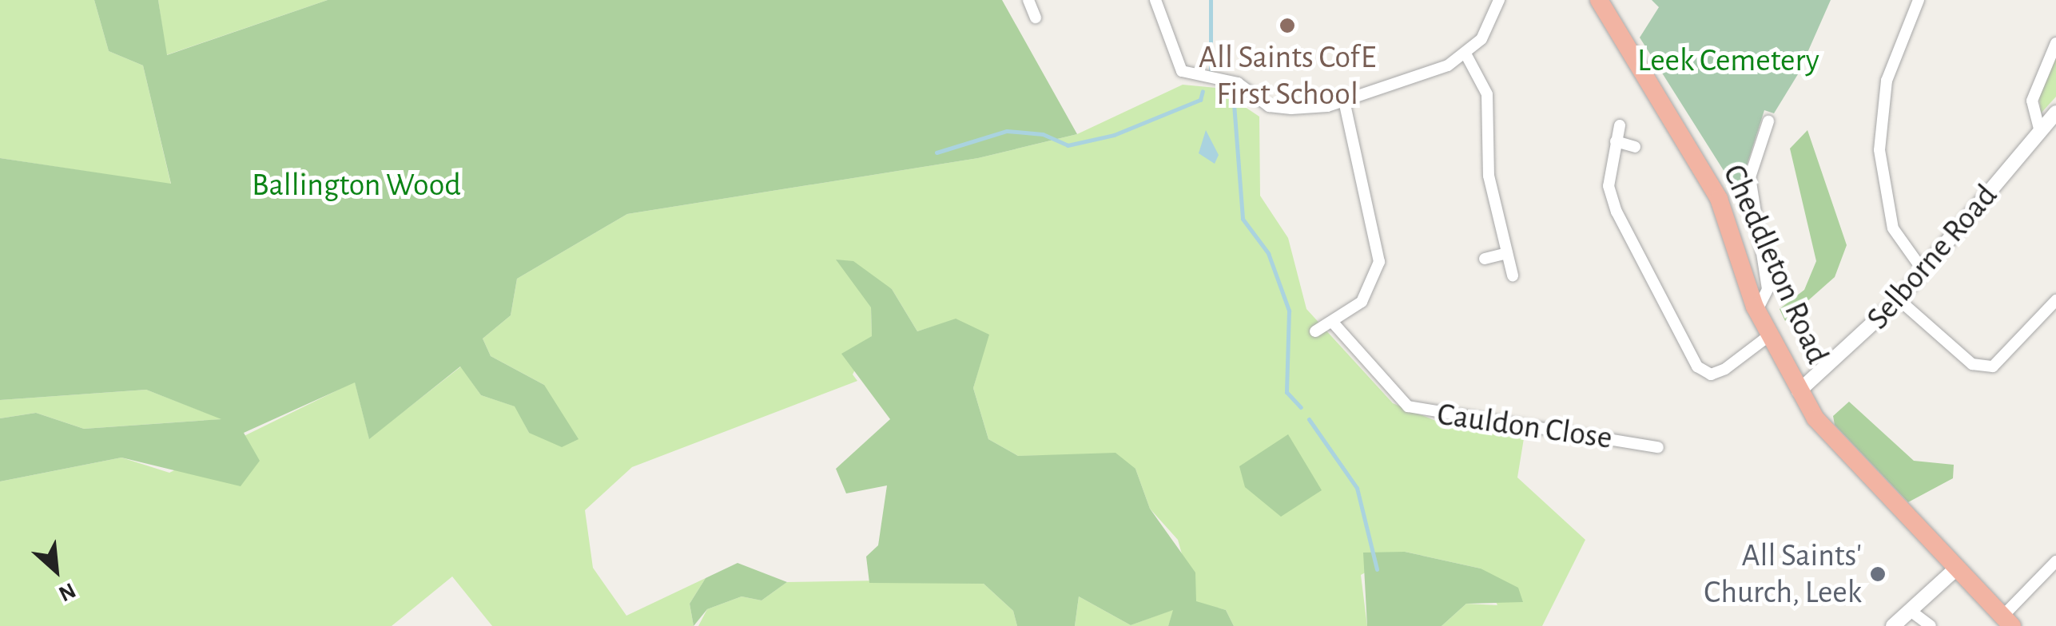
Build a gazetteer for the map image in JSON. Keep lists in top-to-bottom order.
{
  "streets": {
    "highway": ["Cheddleton Road"],
    "street": ["Selborne Road", "Cauldon Close"]
  },
  "crossings": [
    ["Selborne Road", "Cheddleton Road"]
  ],
  "parks": ["Leek Cemetery", "Ballington Wood"],
  "places": ["All Saints CofE First School", "All Saints' Church, Leek"],
  "north": "bottom right"
}
